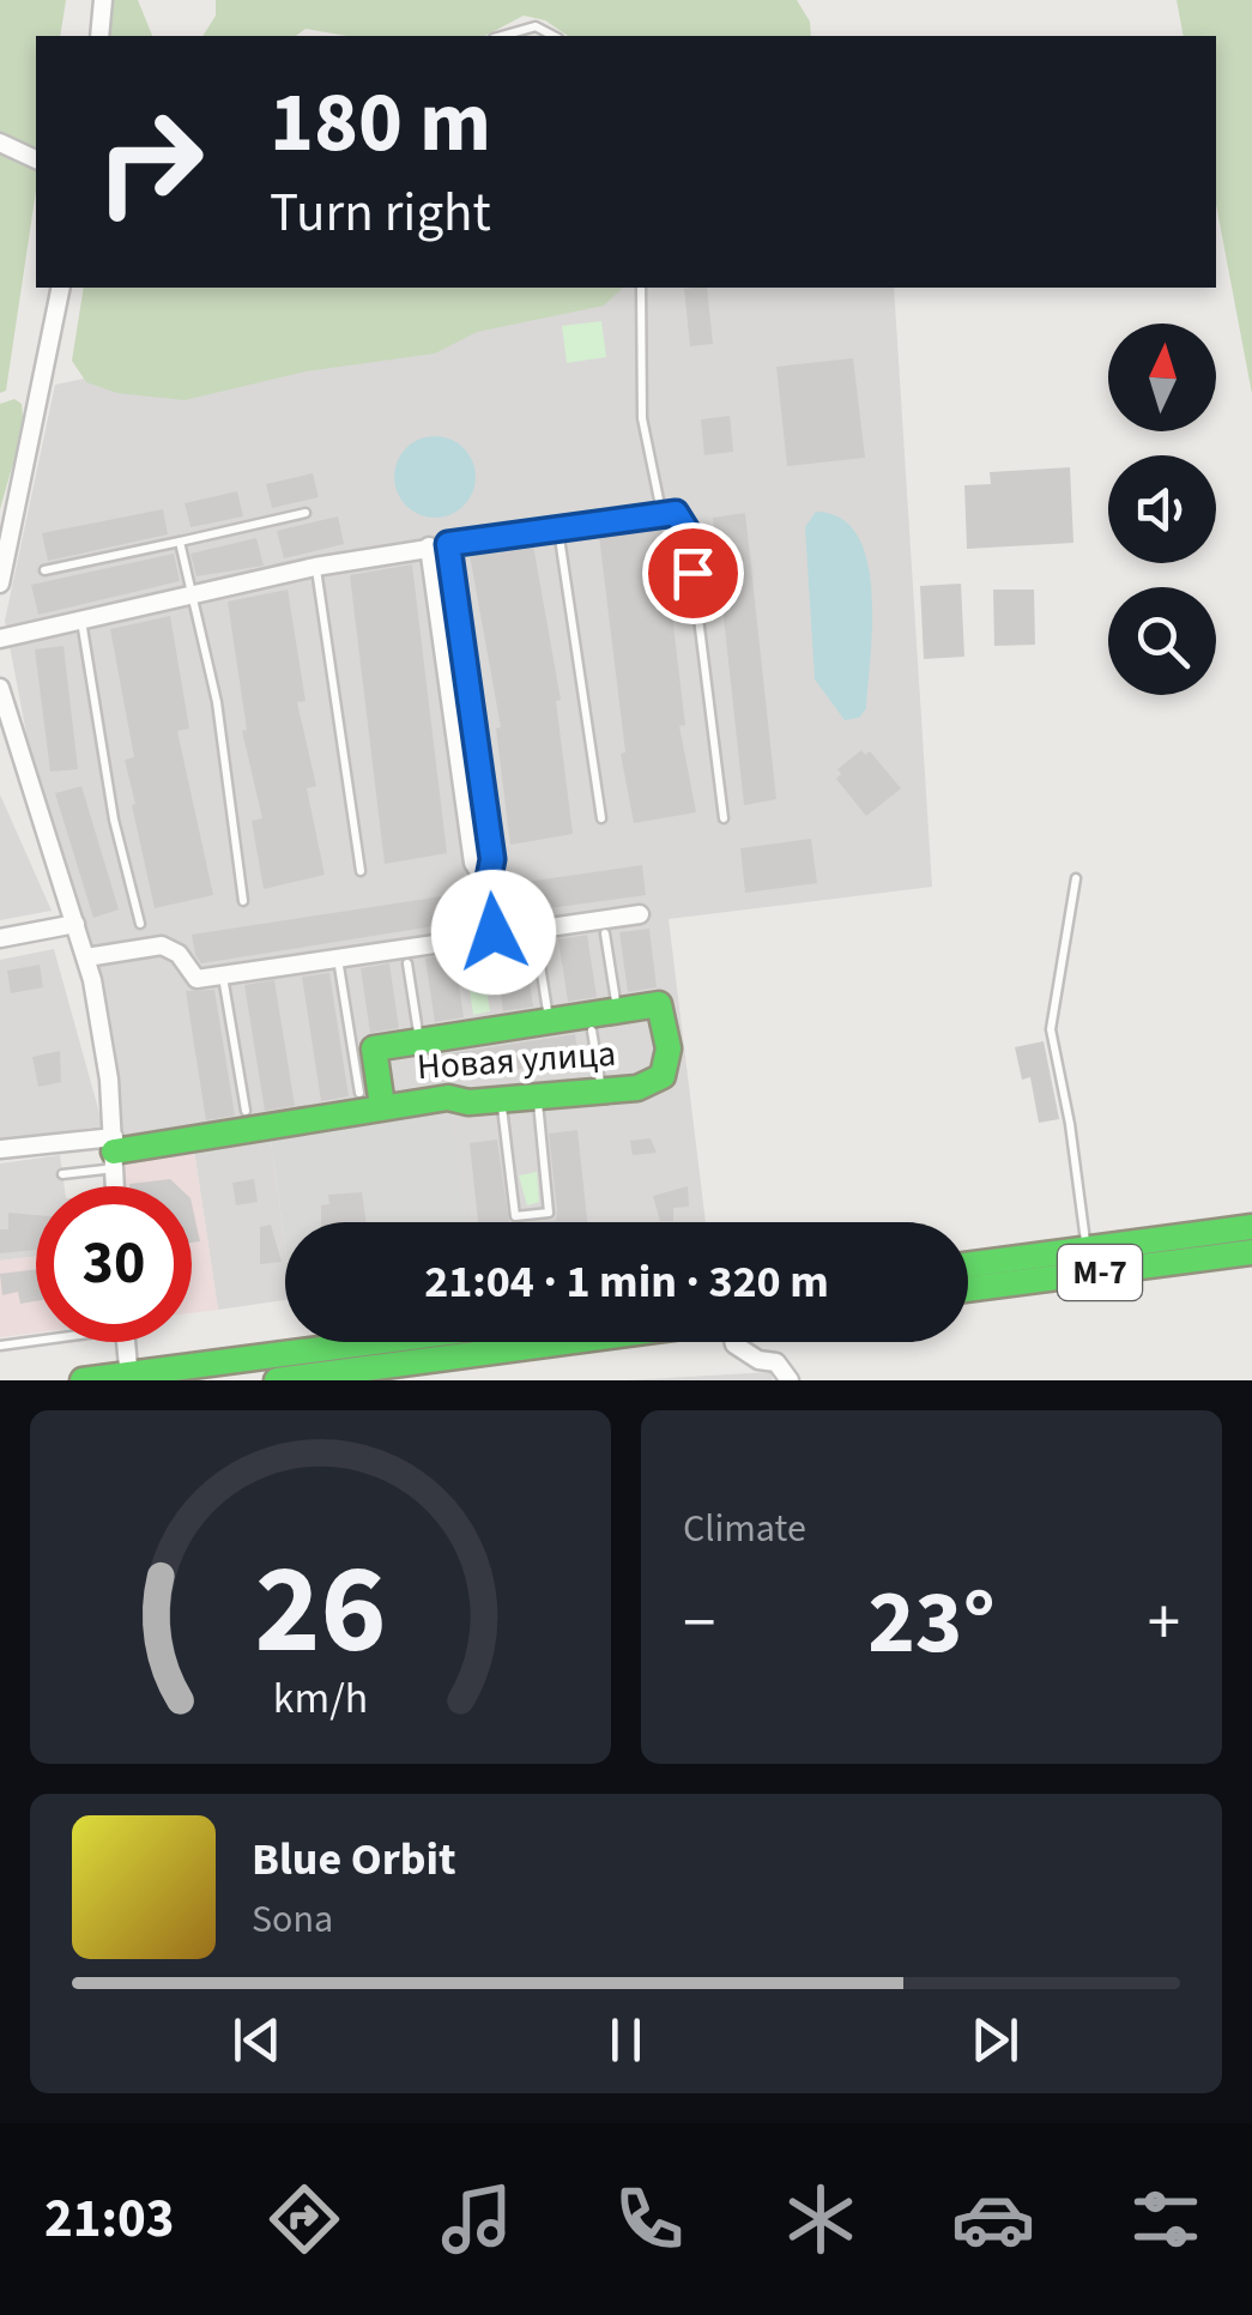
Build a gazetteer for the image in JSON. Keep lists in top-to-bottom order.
{
  "streets": {
    "main road": ["Новая улица", "М-7"]
  },
  "north": "top",
  "page": {
    "turn": ["180 m", "Turn right"],
    "limit": "30",
    "trip": "21:04 · 1 min · 320 m",
    "tile": "Climate",
    "heat": ["−", "23°", "+"],
    "song": ["Blue Orbit", "Sona"],
    "tabs": "21:03",
    "gauge": ["26", "km/h"]
  }
}
